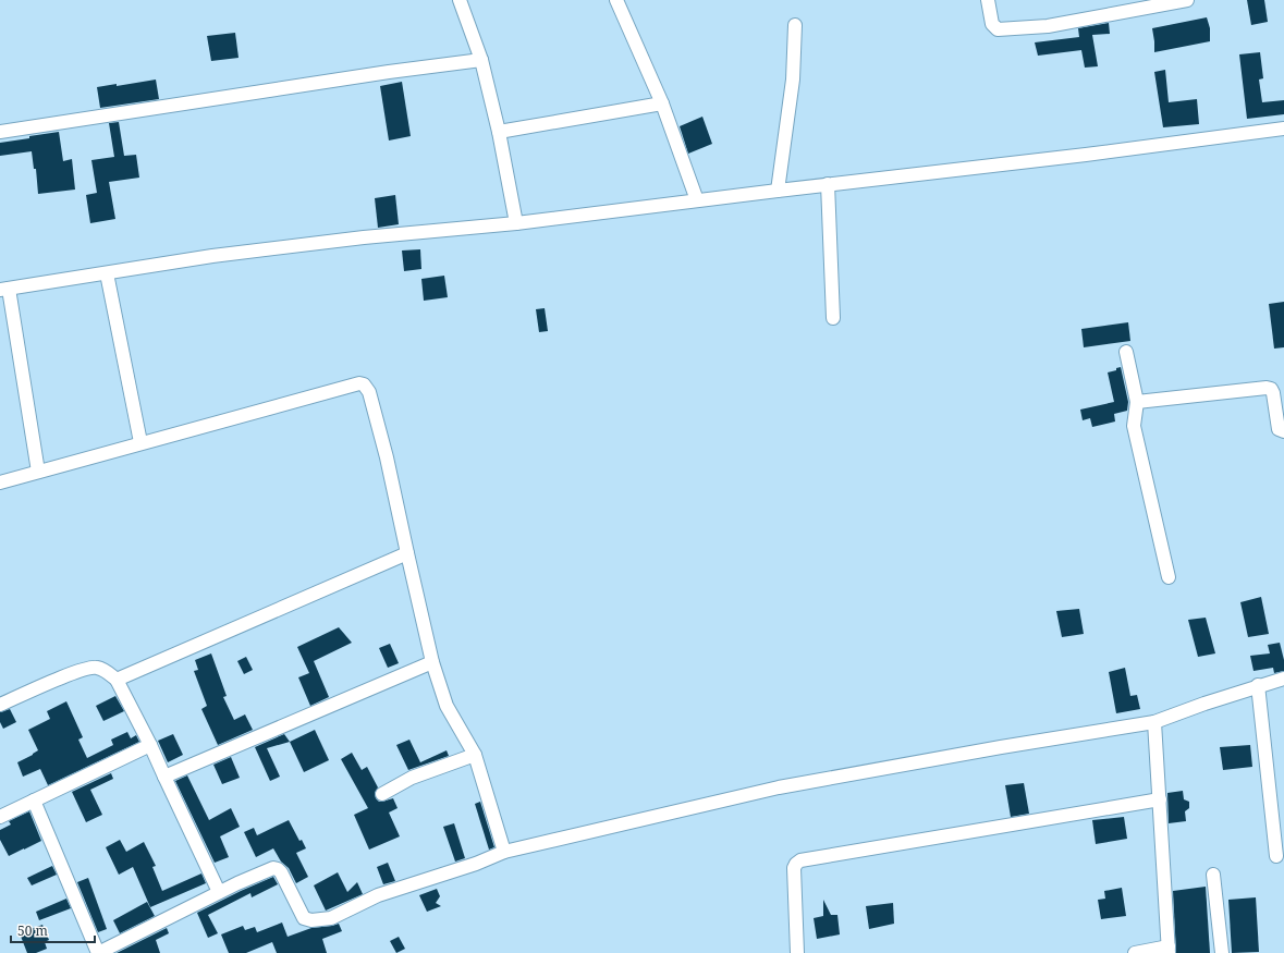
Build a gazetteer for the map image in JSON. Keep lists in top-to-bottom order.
{
  "scale_bar": "50 m"
}
